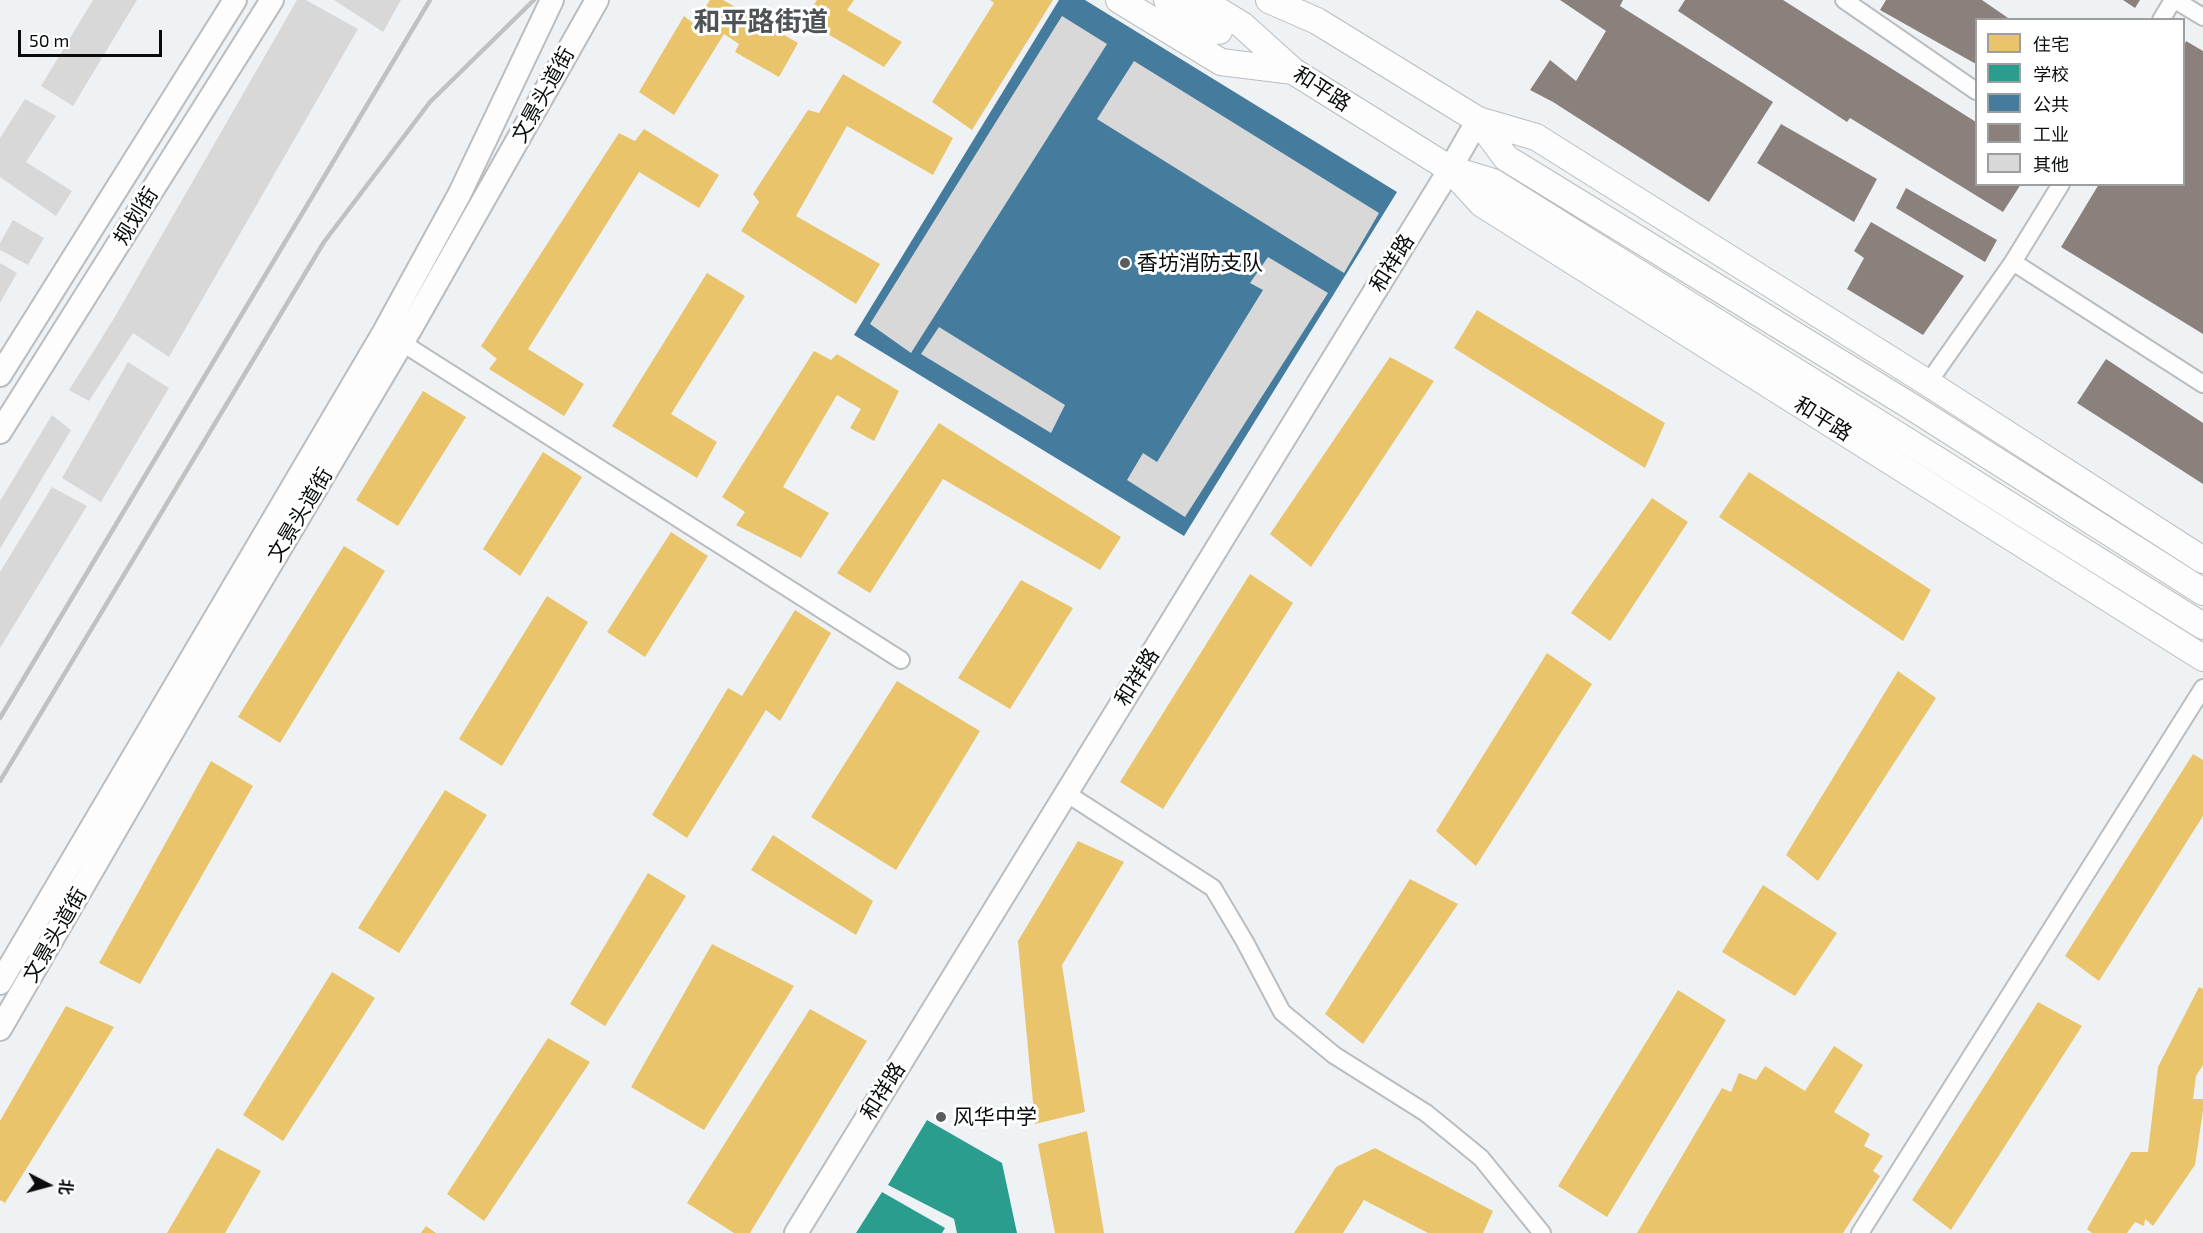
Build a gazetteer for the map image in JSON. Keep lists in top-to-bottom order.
{
  "streets": {
    "main road": [
      "和平路",
      "文景头道街",
      "规划街",
      "和祥路"
    ]
  },
  "crossings": [
    ["和平路", "和祥路"]
  ],
  "districts": ["和平路街道"],
  "places": ["香坊消防支队", "风华中学"],
  "legend": [
    "住宅",
    "学校",
    "公共",
    "工业",
    "其他"
  ],
  "scale_bar": "50 m",
  "north": "right"
}
